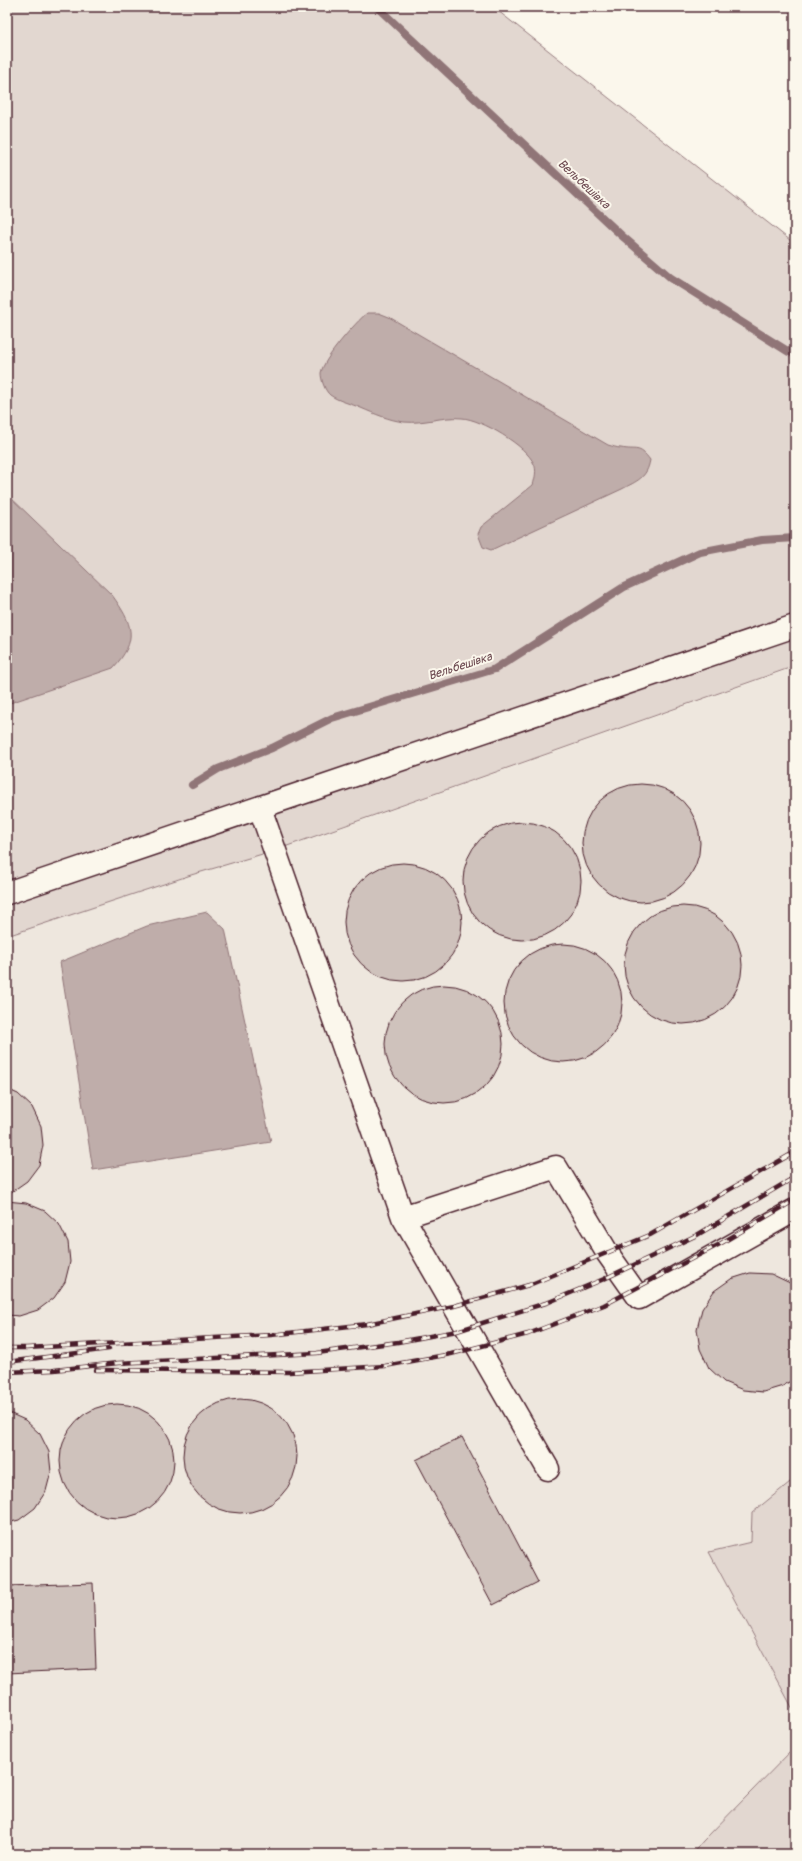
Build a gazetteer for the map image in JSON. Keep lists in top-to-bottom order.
{
  "water": ["Вельбешівка"]
}
